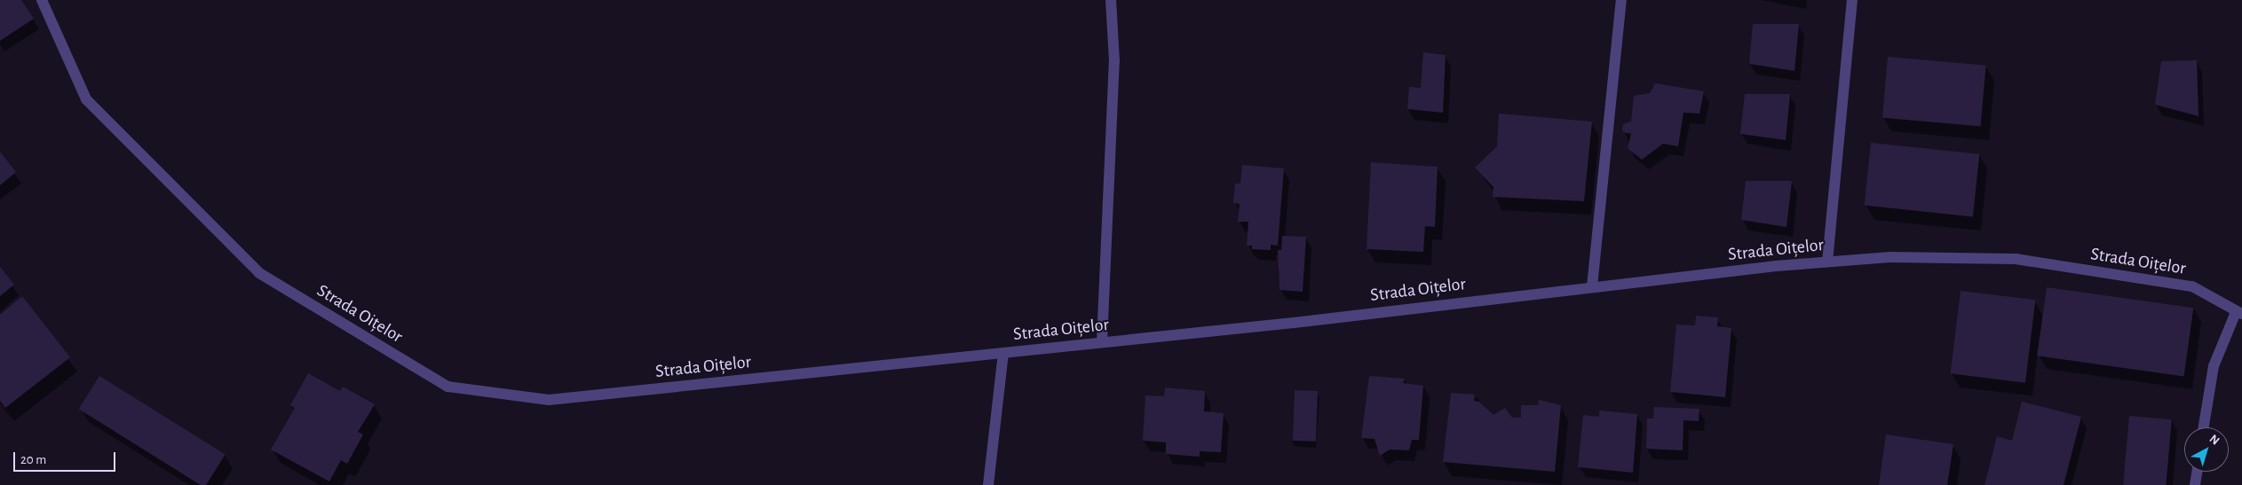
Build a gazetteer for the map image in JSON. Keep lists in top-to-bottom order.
{
  "streets": {
    "street": ["Strada Oițelor"]
  },
  "scale_bar": "20 m",
  "north": "top right"
}
